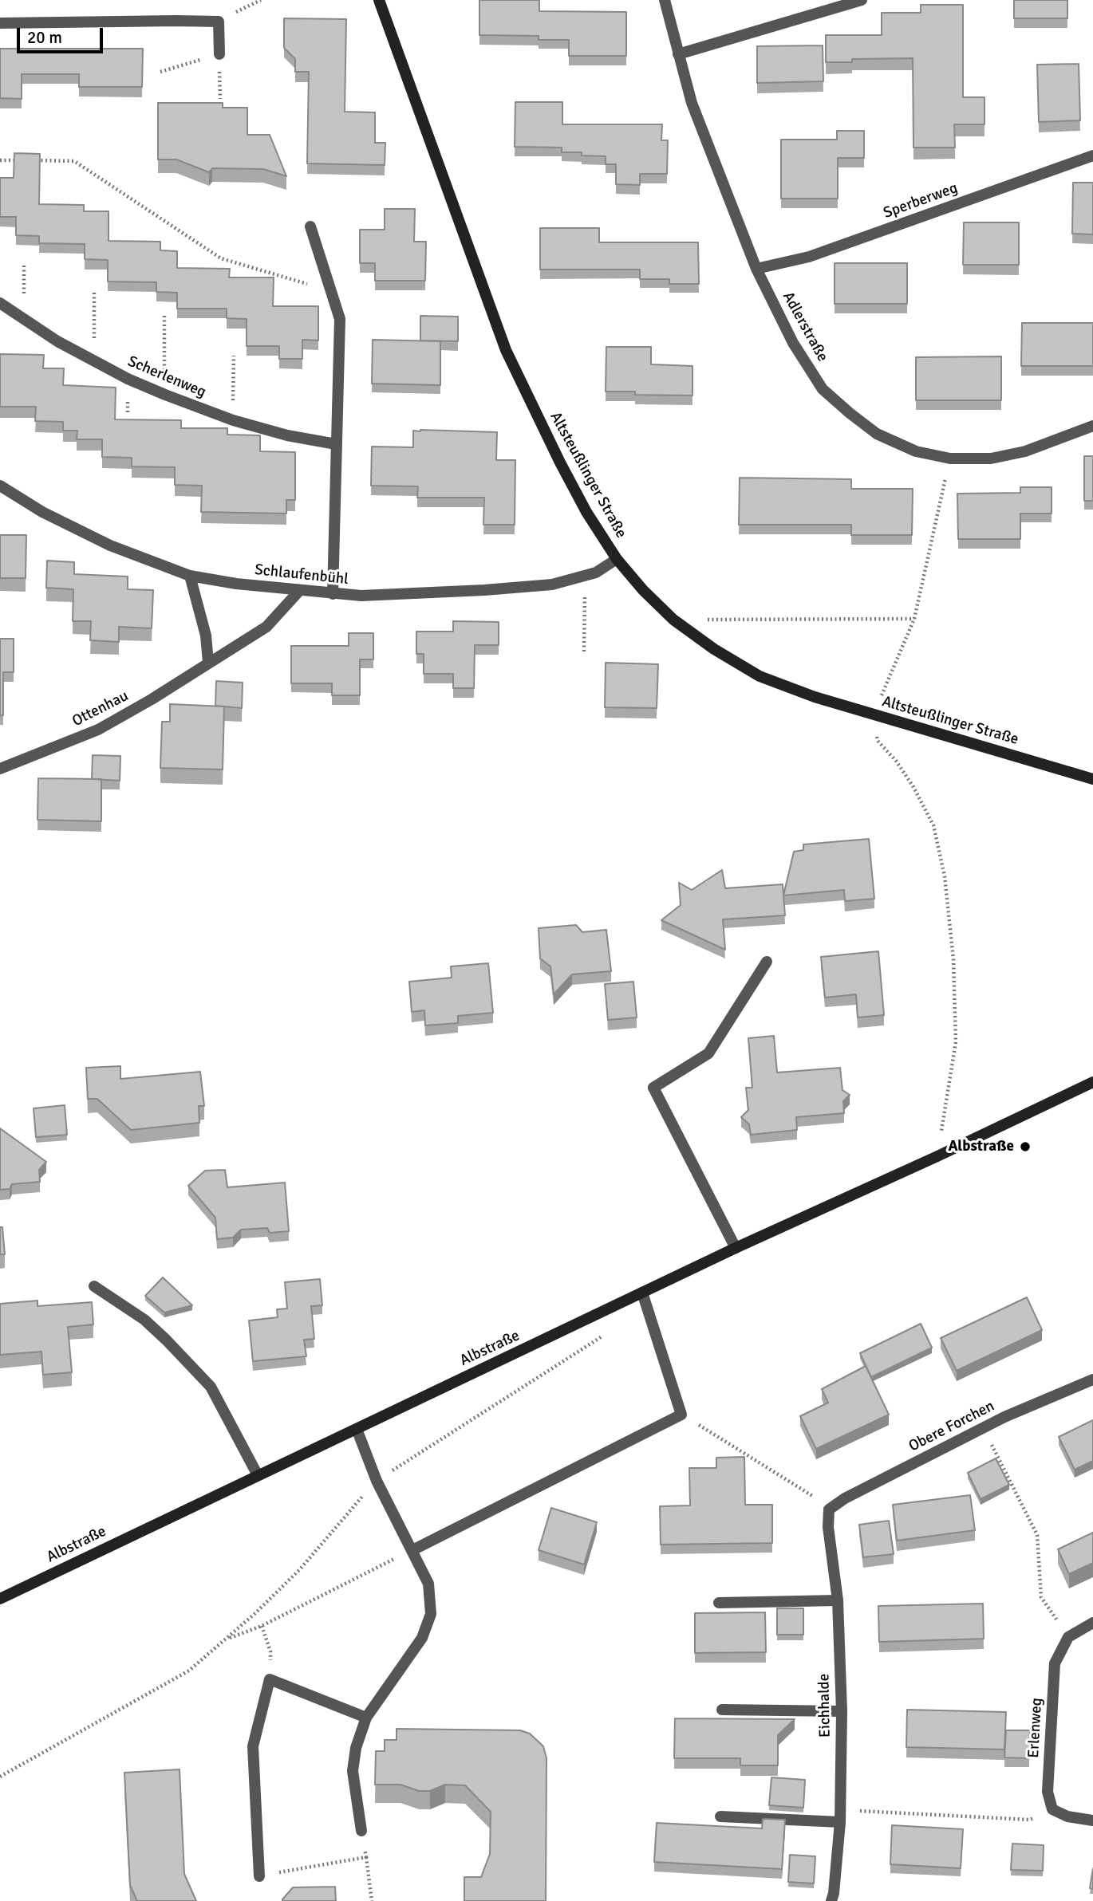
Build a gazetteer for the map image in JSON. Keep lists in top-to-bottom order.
{
  "streets": {
    "street": [
      "Sperberweg",
      "Adlerstraße",
      "Scherlenweg",
      "Altsteußlinger Straße",
      "Schlaufenbühl",
      "Ottenhau",
      "Albstraße",
      "Obere Forchen",
      "Eichhalde",
      "Erlenweg"
    ]
  },
  "crossings": [
    ["Sperberweg", "Adlerstraße"],
    ["Altsteußlinger Straße", "Schlaufenbühl"],
    ["Schlaufenbühl", "Ottenhau"],
    ["Obere Forchen", "Eichhalde"]
  ],
  "places": ["Albstraße"],
  "scale_bar": "20 m"
}
